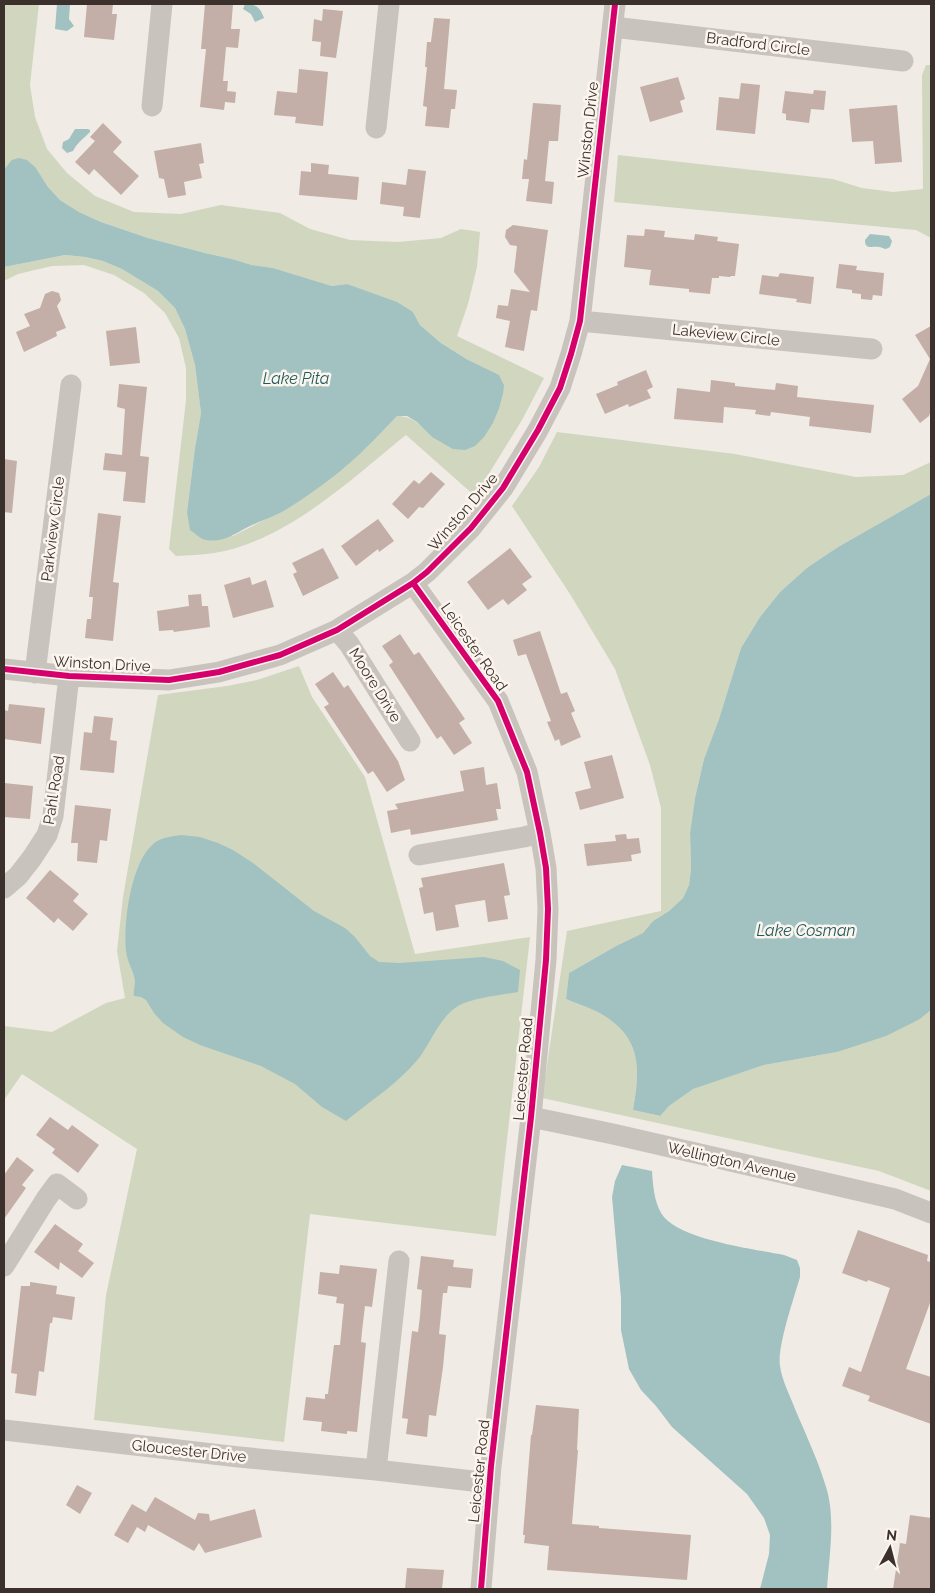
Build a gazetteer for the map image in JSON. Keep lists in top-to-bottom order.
{
  "streets": {
    "street": [
      "Bradford Circle",
      "Winston Drive",
      "Lakeview Circle",
      "Parkview Circle",
      "Leicester Road",
      "Moore Drive",
      "Pahl Road",
      "Wellington Avenue",
      "Gloucester Drive"
    ]
  },
  "crossings": [
    ["Bradford Circle", "Winston Drive"],
    ["Winston Drive", "Lakeview Circle"],
    ["Winston Drive", "Parkview Circle"],
    ["Winston Drive", "Leicester Road"],
    ["Winston Drive", "Moore Drive"],
    ["Winston Drive", "Pahl Road"],
    ["Leicester Road", "Wellington Avenue"],
    ["Leicester Road", "Gloucester Drive"]
  ],
  "water": ["Lake Pita", "Lake Cosman"],
  "north": "top"
}
